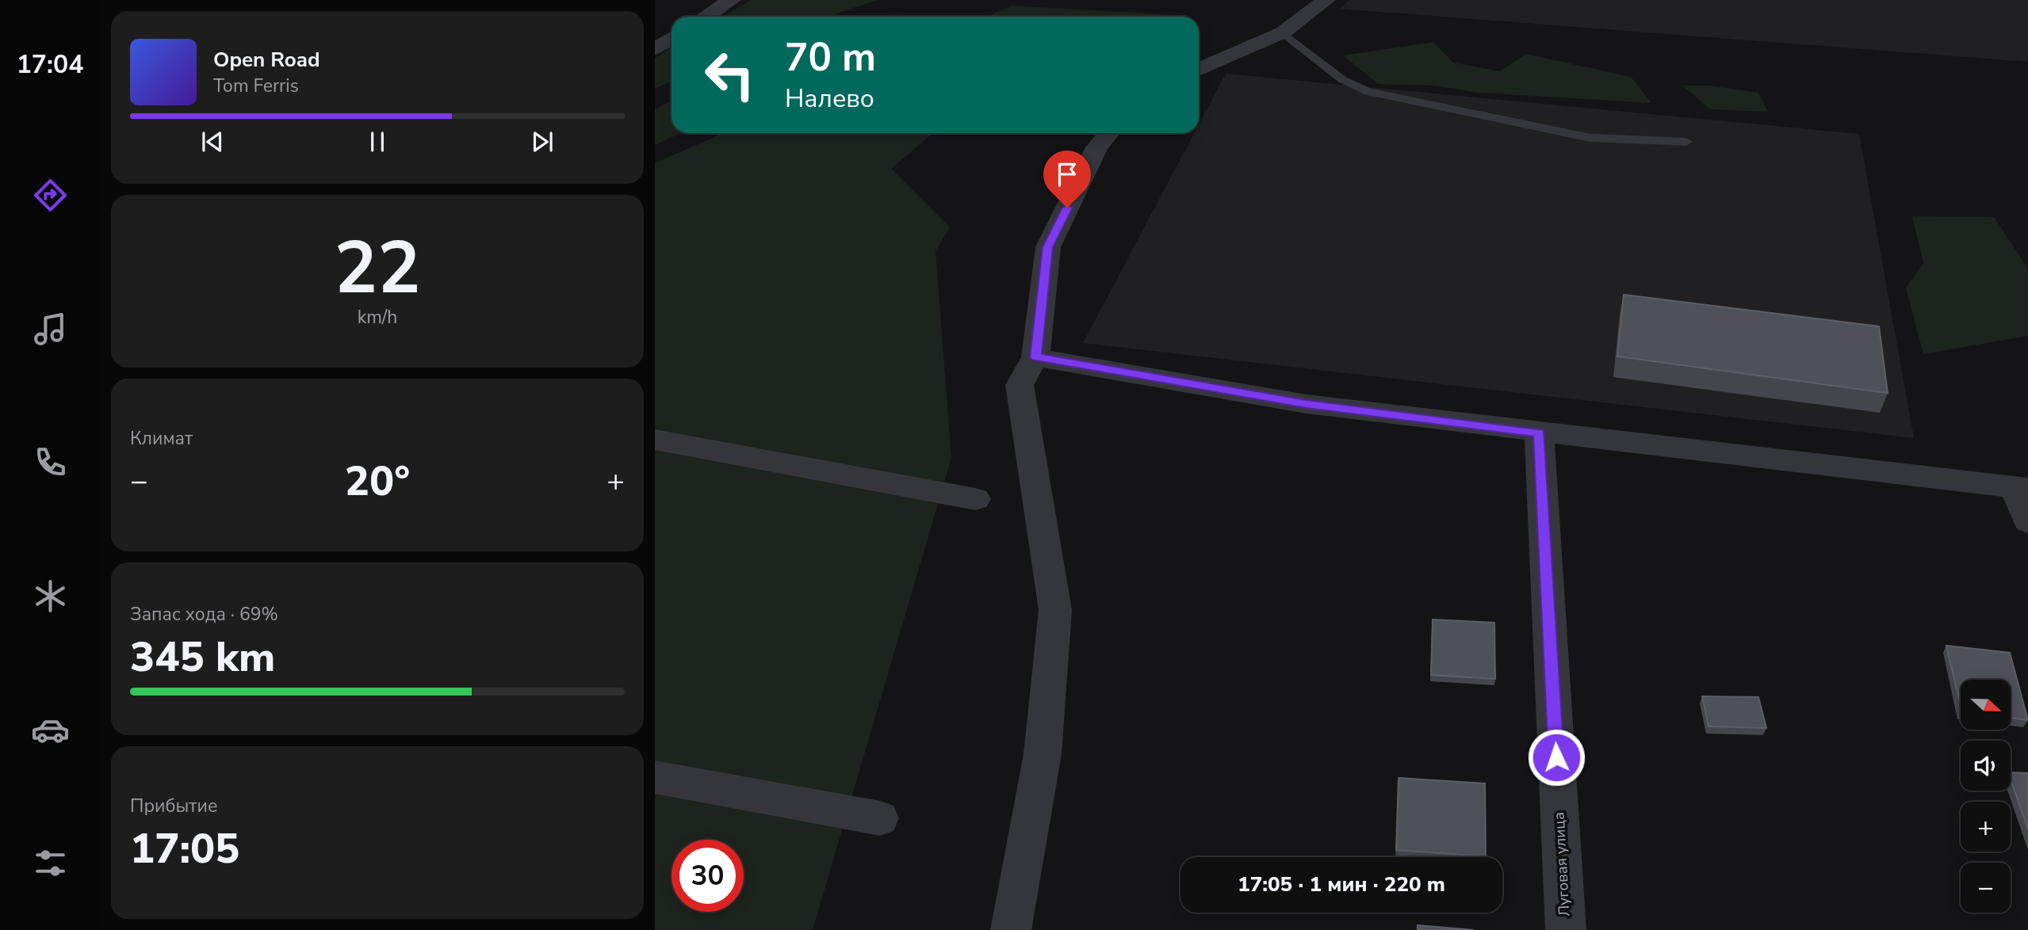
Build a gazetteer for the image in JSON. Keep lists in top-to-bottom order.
{
  "streets": {
    "street": ["Луговая улица"]
  },
  "north": "right",
  "page": {
    "tabs": "17:04",
    "turn": ["70 m", "Налево"],
    "song": ["Open Road", "Tom Ferris"],
    "tile": [
      ["22", "km/h"],
      "Климат",
      ["Запас хода · 69%", "345 km"],
      ["Прибытие", "17:05"]
    ],
    "heat": ["−", "20°", "+"],
    "map_buttons": ["+", "−"],
    "limit": "30",
    "trip": "17:05 · 1 мин · 220 m"
  }
}
